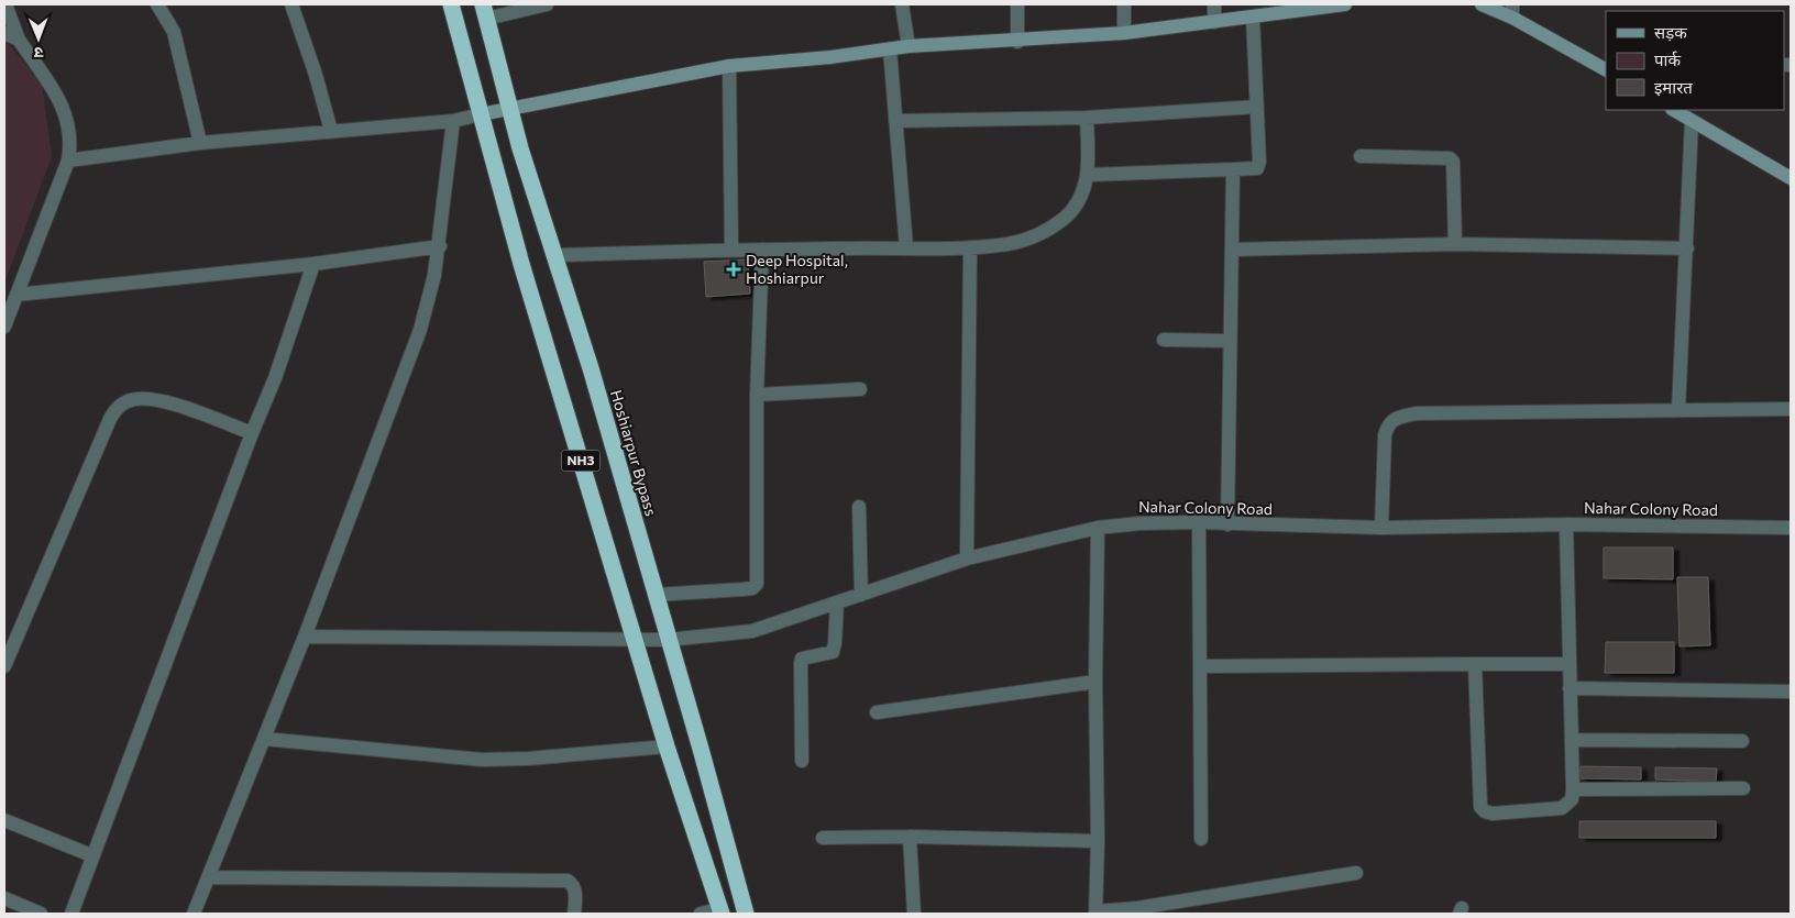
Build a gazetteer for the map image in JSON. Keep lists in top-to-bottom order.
{
  "streets": {
    "highway": ["Hoshiarpur Bypass", "NH3"],
    "street": ["Nahar Colony Road"]
  },
  "crossings": [
    ["Hoshiarpur Bypass", "Nahar Colony Road"],
    ["NH3", "Nahar Colony Road"]
  ],
  "places": {
    "health": ["Deep Hospital, Hoshiarpur"]
  },
  "legend": ["सड़क", "पार्क", "इमारत"],
  "north": "bottom"
}
